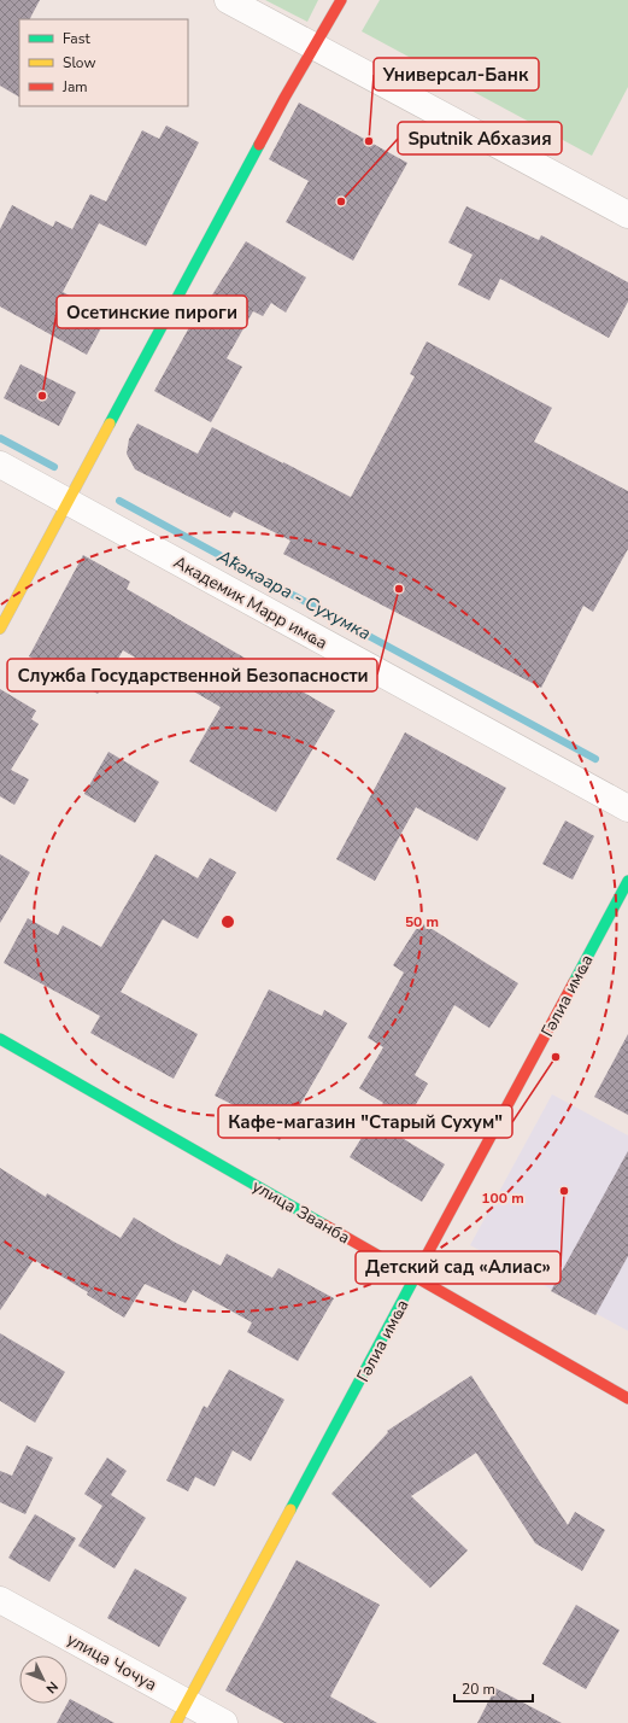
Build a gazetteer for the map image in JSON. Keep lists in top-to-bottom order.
{
  "streets": {
    "main road": ["Гәлиа имҩа", "улица Званба"],
    "street": ["Академик Марр имҩа", "улица Чочуа"]
  },
  "crossings": [
    ["Гәлиа имҩа", "улица Званба"],
    ["Гәлиа имҩа", "улица Чочуа"]
  ],
  "water": ["Аҟәкәара - Сухумка"],
  "places": [
    "Универсал-Банк",
    "Sputnik Абхазия",
    "Осетинские пироги",
    "Служба Государственной Безопасности",
    "Кафе-магазин \"Старый Сухум\"",
    "Детский сад «Алиас»"
  ],
  "legend": ["Fast", "Slow", "Jam"],
  "scale_bar": "20 m",
  "north": "bottom right",
  "rings": ["50 m", "100 m"]
}
